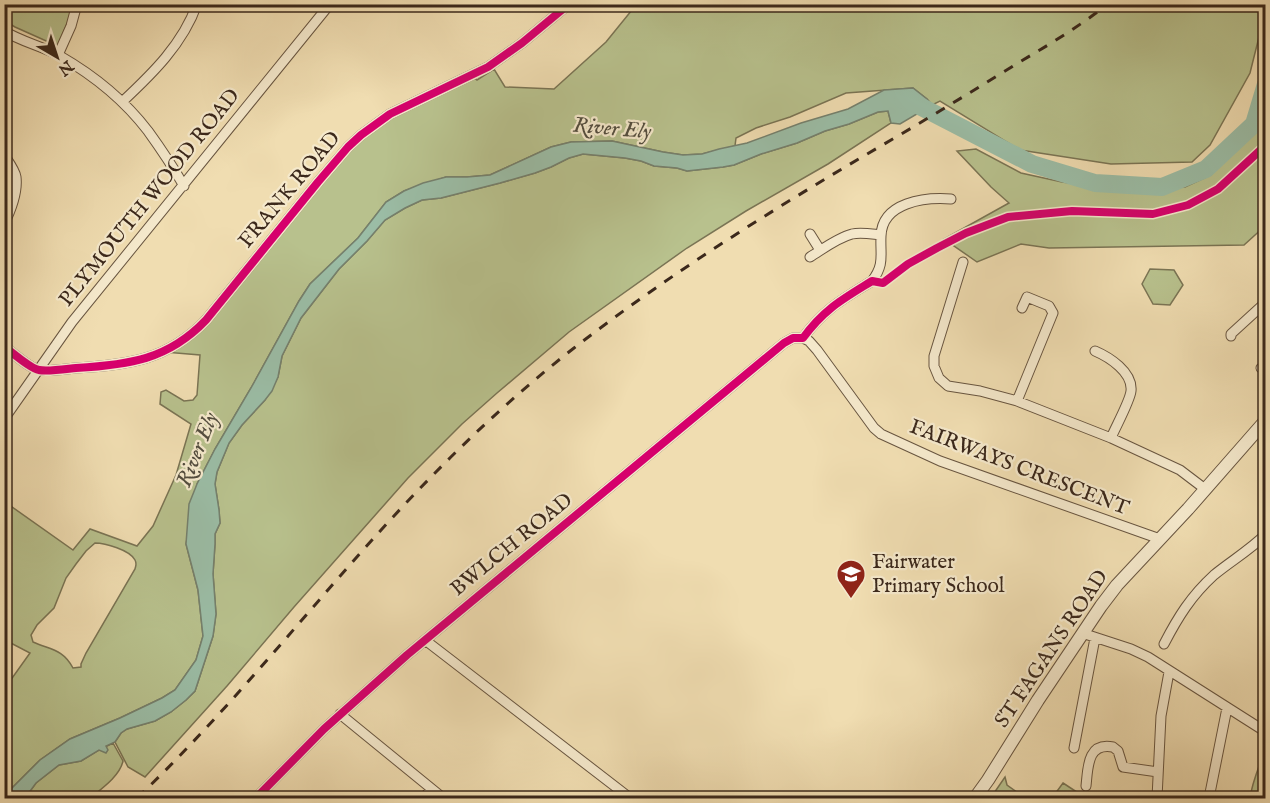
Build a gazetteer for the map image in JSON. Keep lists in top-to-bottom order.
{
  "streets": {
    "street": [
      "FRANK ROAD",
      "PLYMOUTH WOOD ROAD",
      "FAIRWAYS CRESCENT",
      "BWLCH ROAD",
      "ST FAGANS ROAD"
    ]
  },
  "crossings": [
    ["FRANK ROAD", "PLYMOUTH WOOD ROAD"],
    ["FAIRWAYS CRESCENT", "BWLCH ROAD"],
    ["FAIRWAYS CRESCENT", "ST FAGANS ROAD"]
  ],
  "water": ["River Ely"],
  "places": {
    "school or university": ["Fairwater Primary School"]
  },
  "north": "bottom right"
}
